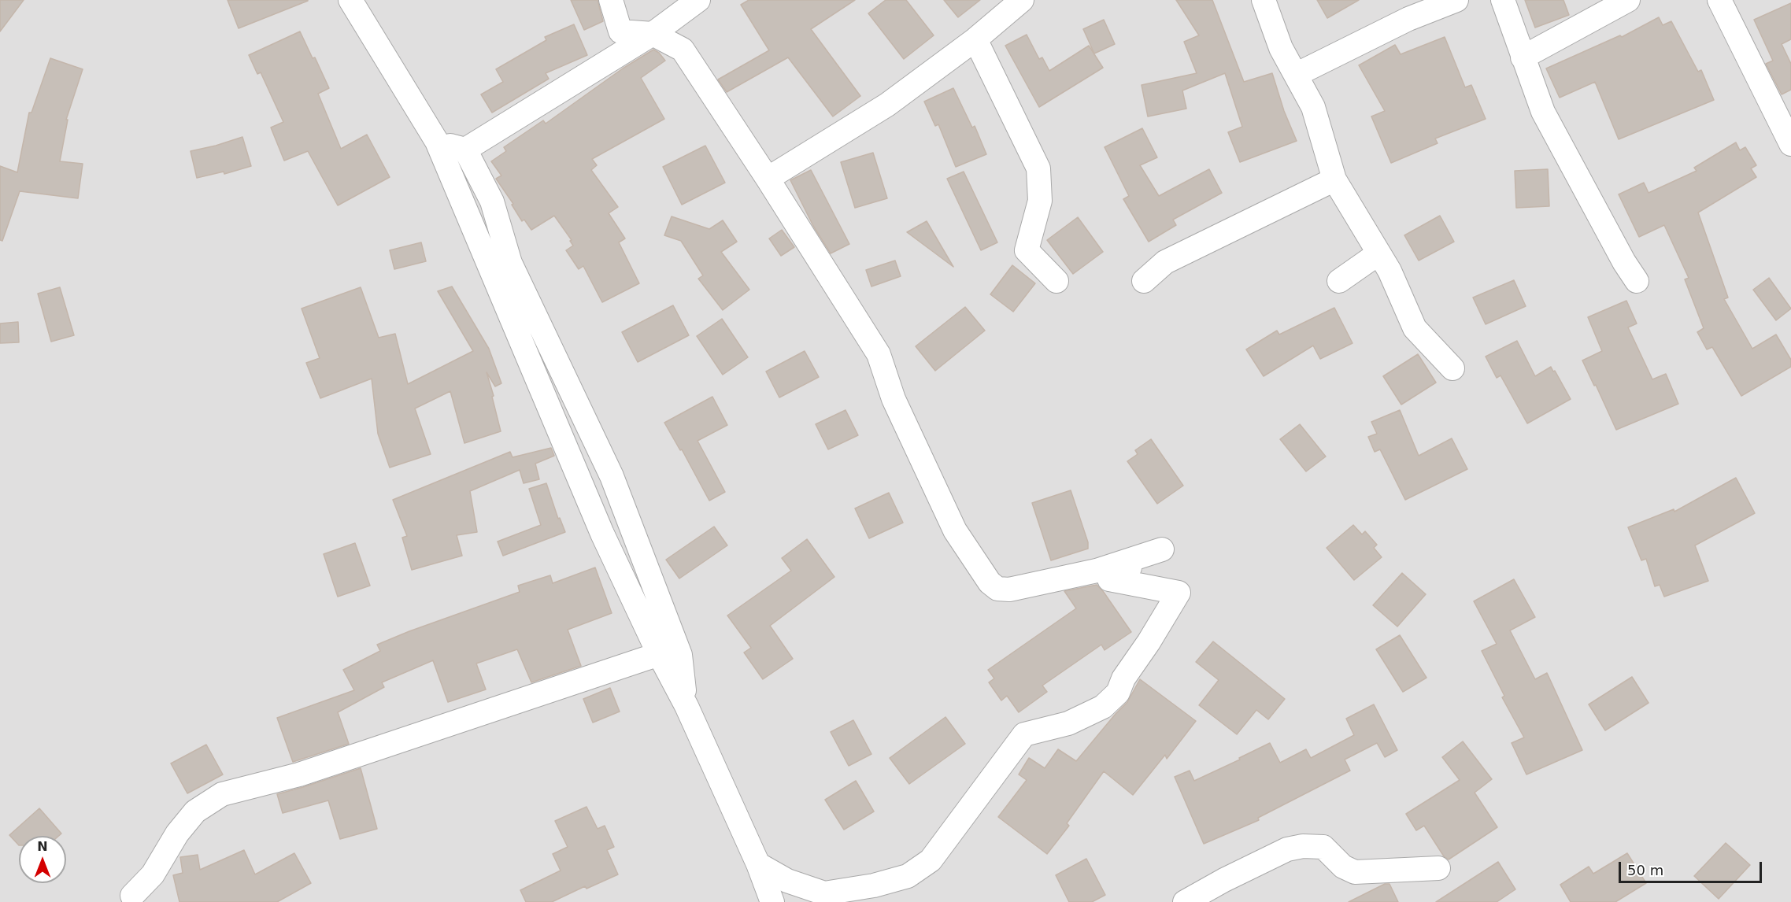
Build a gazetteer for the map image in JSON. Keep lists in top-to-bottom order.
{
  "scale_bar": "50 m",
  "north": "top"
}
